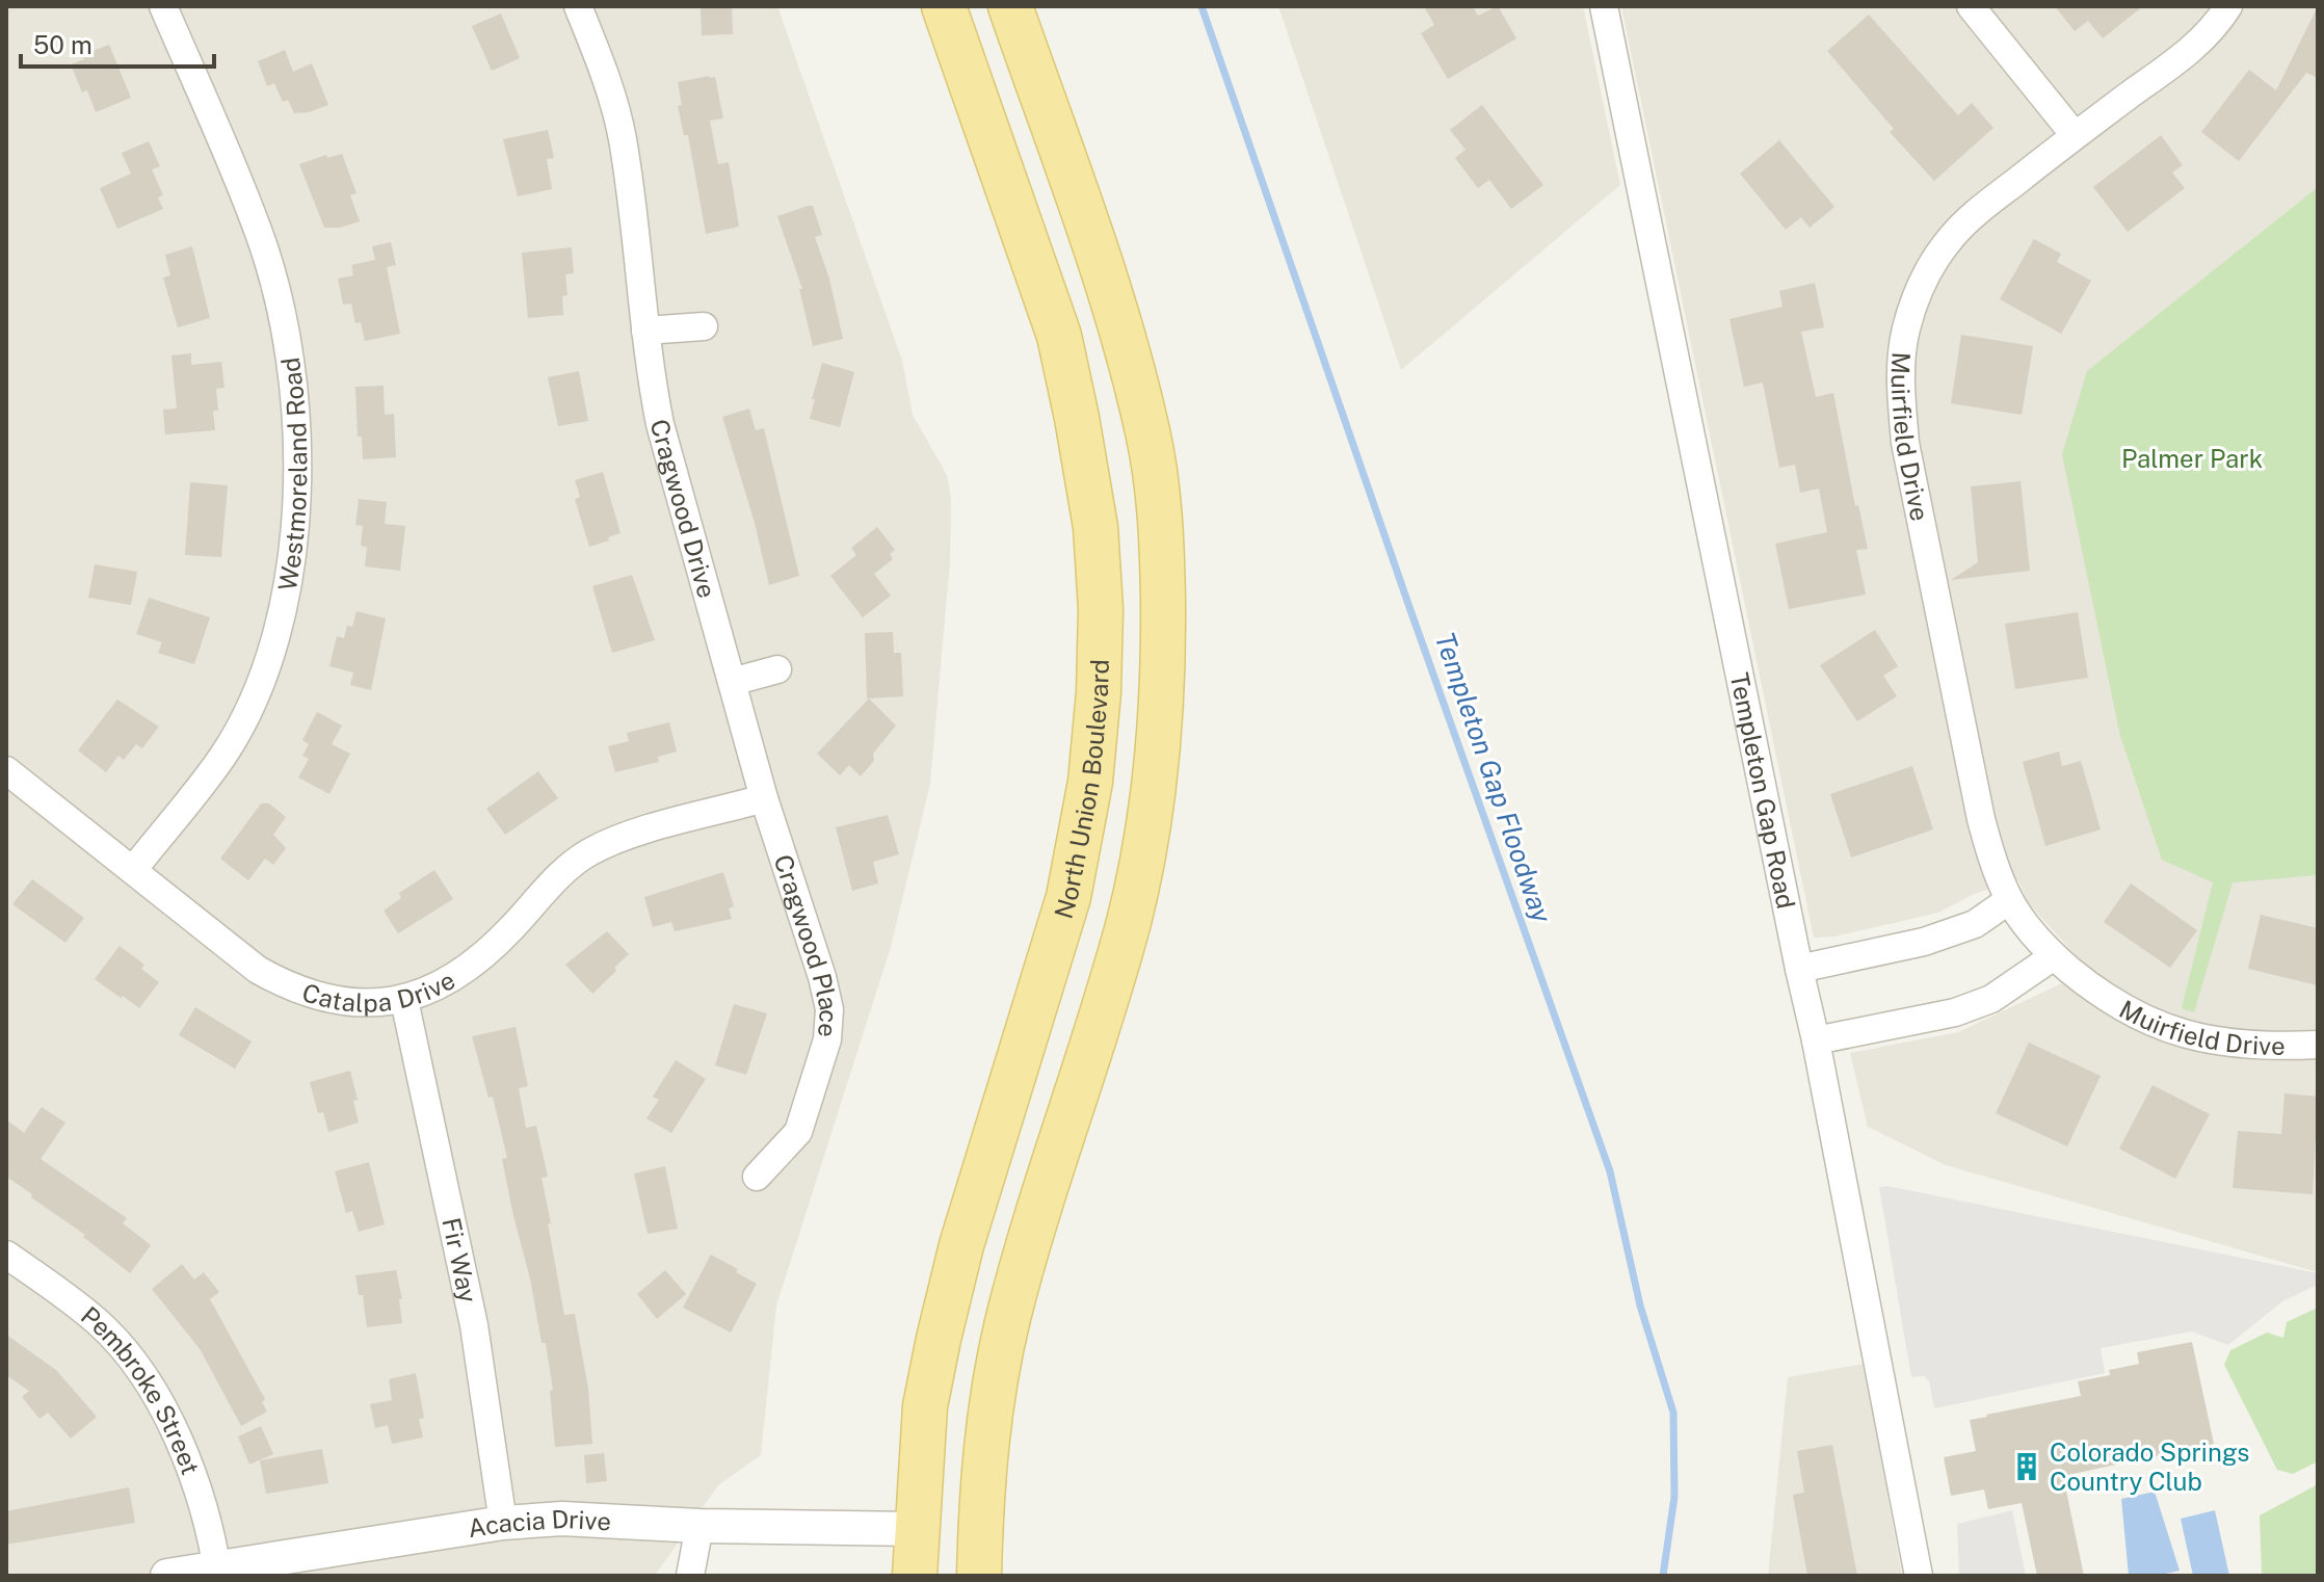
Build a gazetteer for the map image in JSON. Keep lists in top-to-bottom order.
{
  "streets": {
    "main road": ["North Union Boulevard"],
    "street": [
      "Muirfield Drive",
      "Westmoreland Road",
      "Cragwood Drive",
      "Templeton Gap Road",
      "Cragwood Place",
      "Catalpa Drive",
      "Fir Way",
      "Pembroke Street",
      "Acacia Drive"
    ]
  },
  "crossings": [
    ["Westmoreland Road", "Catalpa Drive"],
    ["Cragwood Drive", "Cragwood Place"],
    ["Cragwood Drive", "Catalpa Drive"],
    ["North Union Boulevard", "Acacia Drive"],
    ["Cragwood Place", "Catalpa Drive"],
    ["Catalpa Drive", "Fir Way"],
    ["Fir Way", "Acacia Drive"],
    ["Pembroke Street", "Acacia Drive"]
  ],
  "water": ["Templeton Gap Floodway"],
  "parks": ["Palmer Park"],
  "places": {
    "building": ["Colorado Springs Country Club"]
  },
  "scale_bar": "50 m"
}
